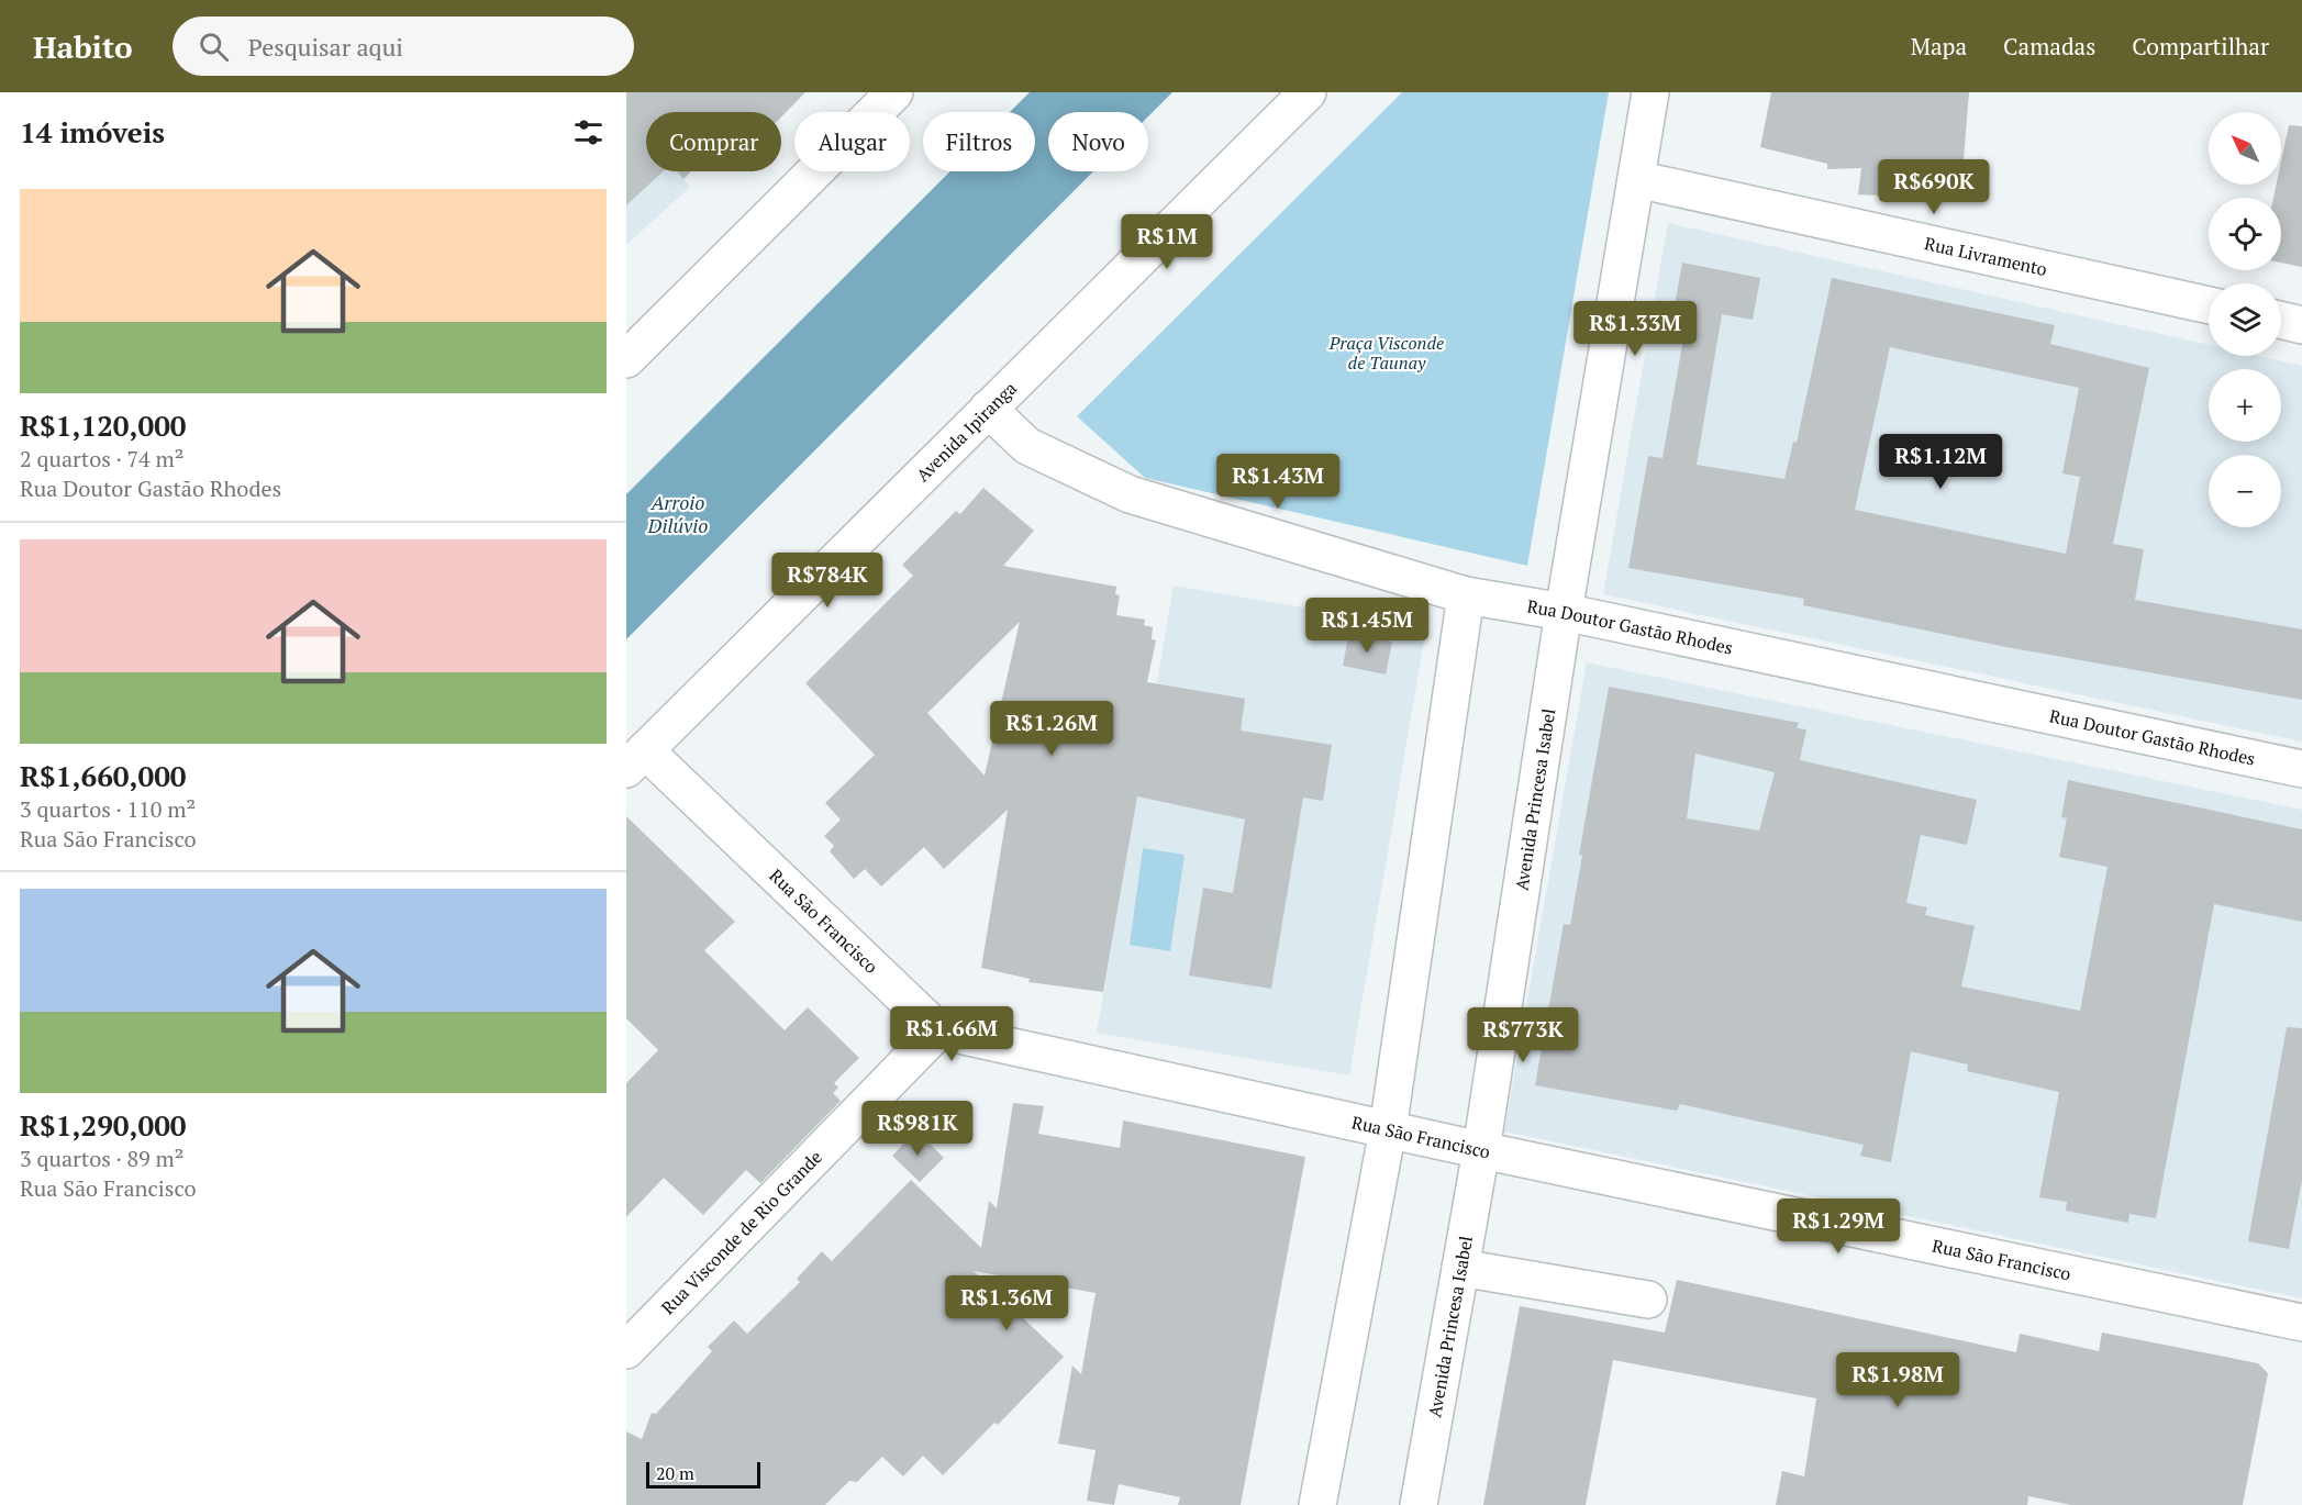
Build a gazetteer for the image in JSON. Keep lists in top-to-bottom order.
{
  "streets": {
    "street": [
      "Rua Livramento",
      "Avenida Ipiranga",
      "Rua Doutor Gastão Rhodes",
      "Avenida Princesa Isabel",
      "Rua São Francisco",
      "Rua Visconde de Rio Grande"
    ]
  },
  "crossings": [
    ["Rua Livramento", "Avenida Princesa Isabel"],
    ["Avenida Ipiranga", "Rua Doutor Gastão Rhodes"],
    ["Avenida Ipiranga", "Rua São Francisco"],
    ["Rua Doutor Gastão Rhodes", "Avenida Princesa Isabel"],
    ["Avenida Princesa Isabel", "Rua São Francisco"],
    ["Rua São Francisco", "Rua Visconde de Rio Grande"]
  ],
  "water": ["Arroio Dilúvio"],
  "parks": ["Praça Visconde de Taunay"],
  "scale_bar": "20 m",
  "north": "top left",
  "page": {
    "header": "Habito",
    "search": "Pesquisar aqui",
    "nav": ["Mapa", "Camadas", "Compartilhar"],
    "heading": "14 imóveis",
    "map_buttons": ["+", "−"],
    "chip": [
      "Comprar",
      "Alugar",
      "Filtros",
      "Novo"
    ],
    "price": [
      "R$690K",
      "R$1M",
      "R$1.33M",
      "R$1.12M",
      "R$1.43M",
      "R$784K",
      "R$1.45M",
      "R$1.26M",
      "R$1.66M",
      "R$773K",
      "R$981K",
      "R$1.29M",
      "R$1.36M",
      "R$1.98M"
    ],
    "list": [
      {
        "name": "R$1,120,000",
        "note": "2 quartos · 74 m² · Rua Doutor Gastão Rhodes"
      },
      {
        "name": "R$1,660,000",
        "note": "3 quartos · 110 m² · Rua São Francisco"
      },
      {
        "name": "R$1,290,000",
        "note": "3 quartos · 89 m² · Rua São Francisco"
      }
    ],
    "scale": "20 m"
  }
}
